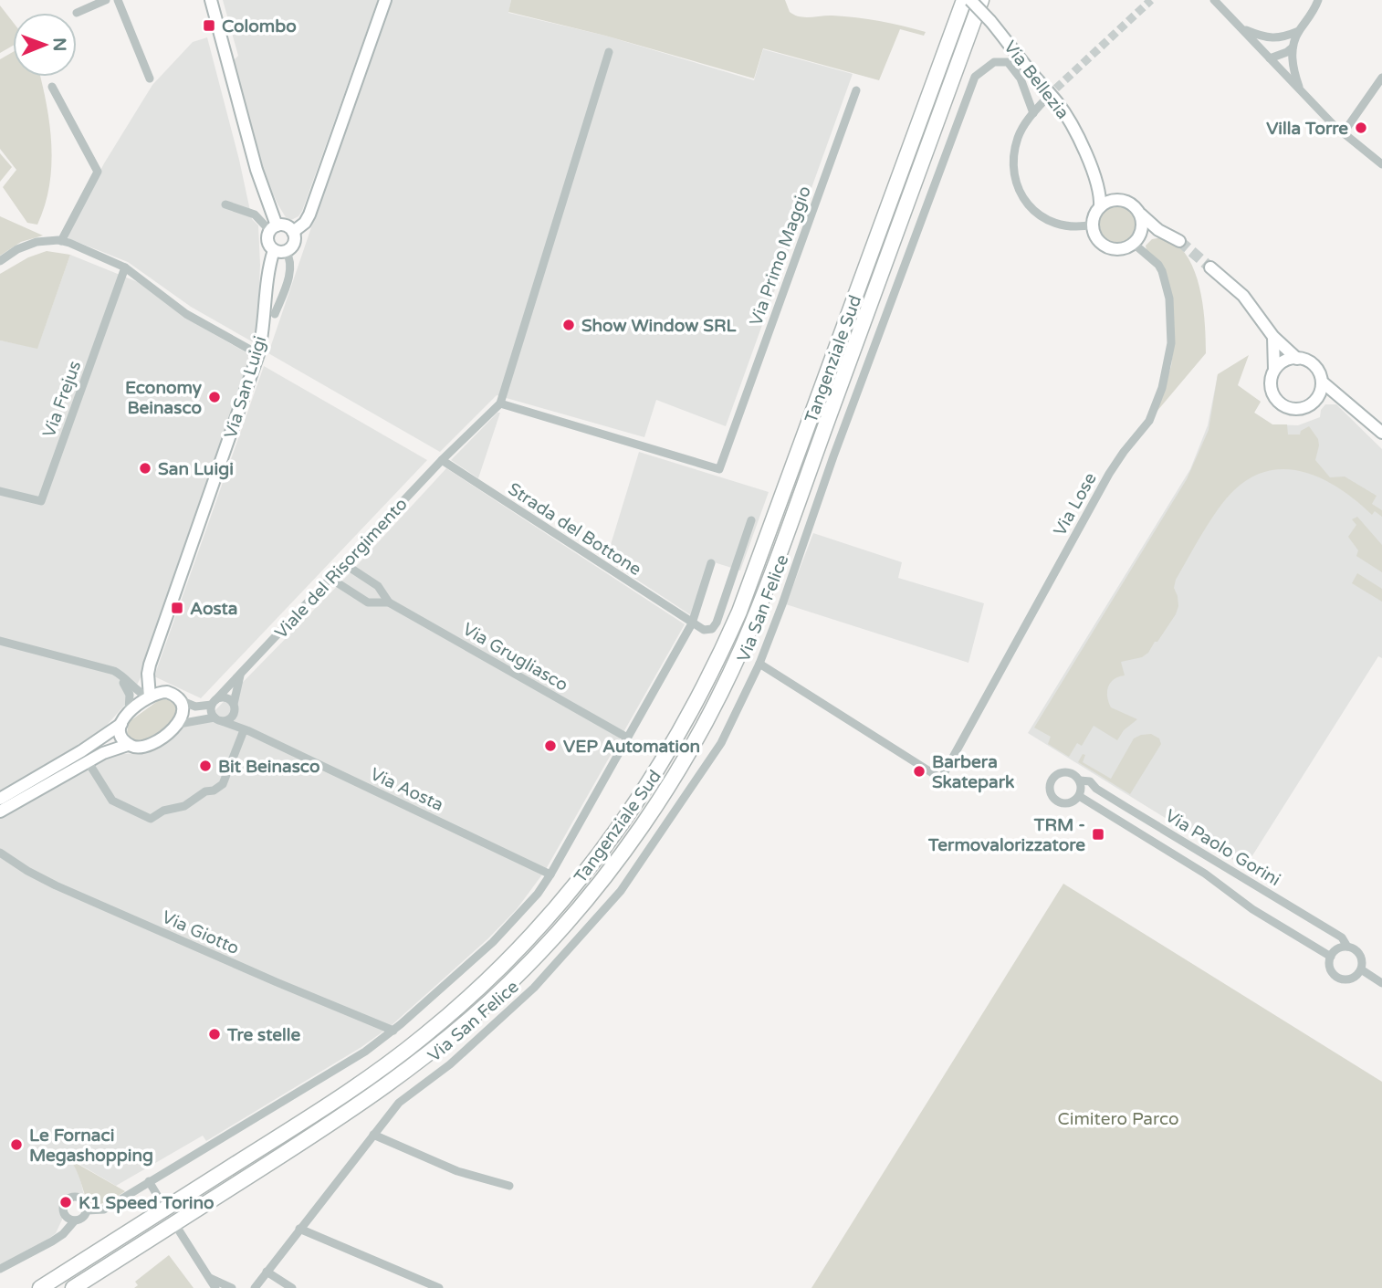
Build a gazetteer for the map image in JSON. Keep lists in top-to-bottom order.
{
  "streets": {
    "highway": ["Tangenziale Sud"],
    "street": [
      "Via Bellezia",
      "Via Primo Maggio",
      "Via San Luigi",
      "Via Frejus",
      "Via Lose",
      "Strada del Bottone",
      "Viale del Risorgimento",
      "Via San Felice",
      "Via Grugliasco",
      "Via Aosta",
      "Via Paolo Gorini",
      "Via Giotto"
    ]
  },
  "crossings": [
    ["Via Bellezia", "Via Lose"],
    ["Via Lose", "Via San Felice"],
    ["Strada del Bottone", "Viale del Risorgimento"],
    ["Viale del Risorgimento", "Via Grugliasco"],
    ["Viale del Risorgimento", "Via Aosta"]
  ],
  "parks": ["Cimitero Parco"],
  "places": {
    "transit": ["Colombo", "Aosta", "TRM - Termovalorizzatore"],
    "other": [
      "Villa Torre",
      "Show Window SRL",
      "Economy Beinasco",
      "San Luigi",
      "VEP Automation",
      "Bit Beinasco",
      "Barbera Skatepark",
      "Tre stelle",
      "Le Fornaci Megashopping",
      "K1 Speed Torino"
    ]
  },
  "north": "right"
}
